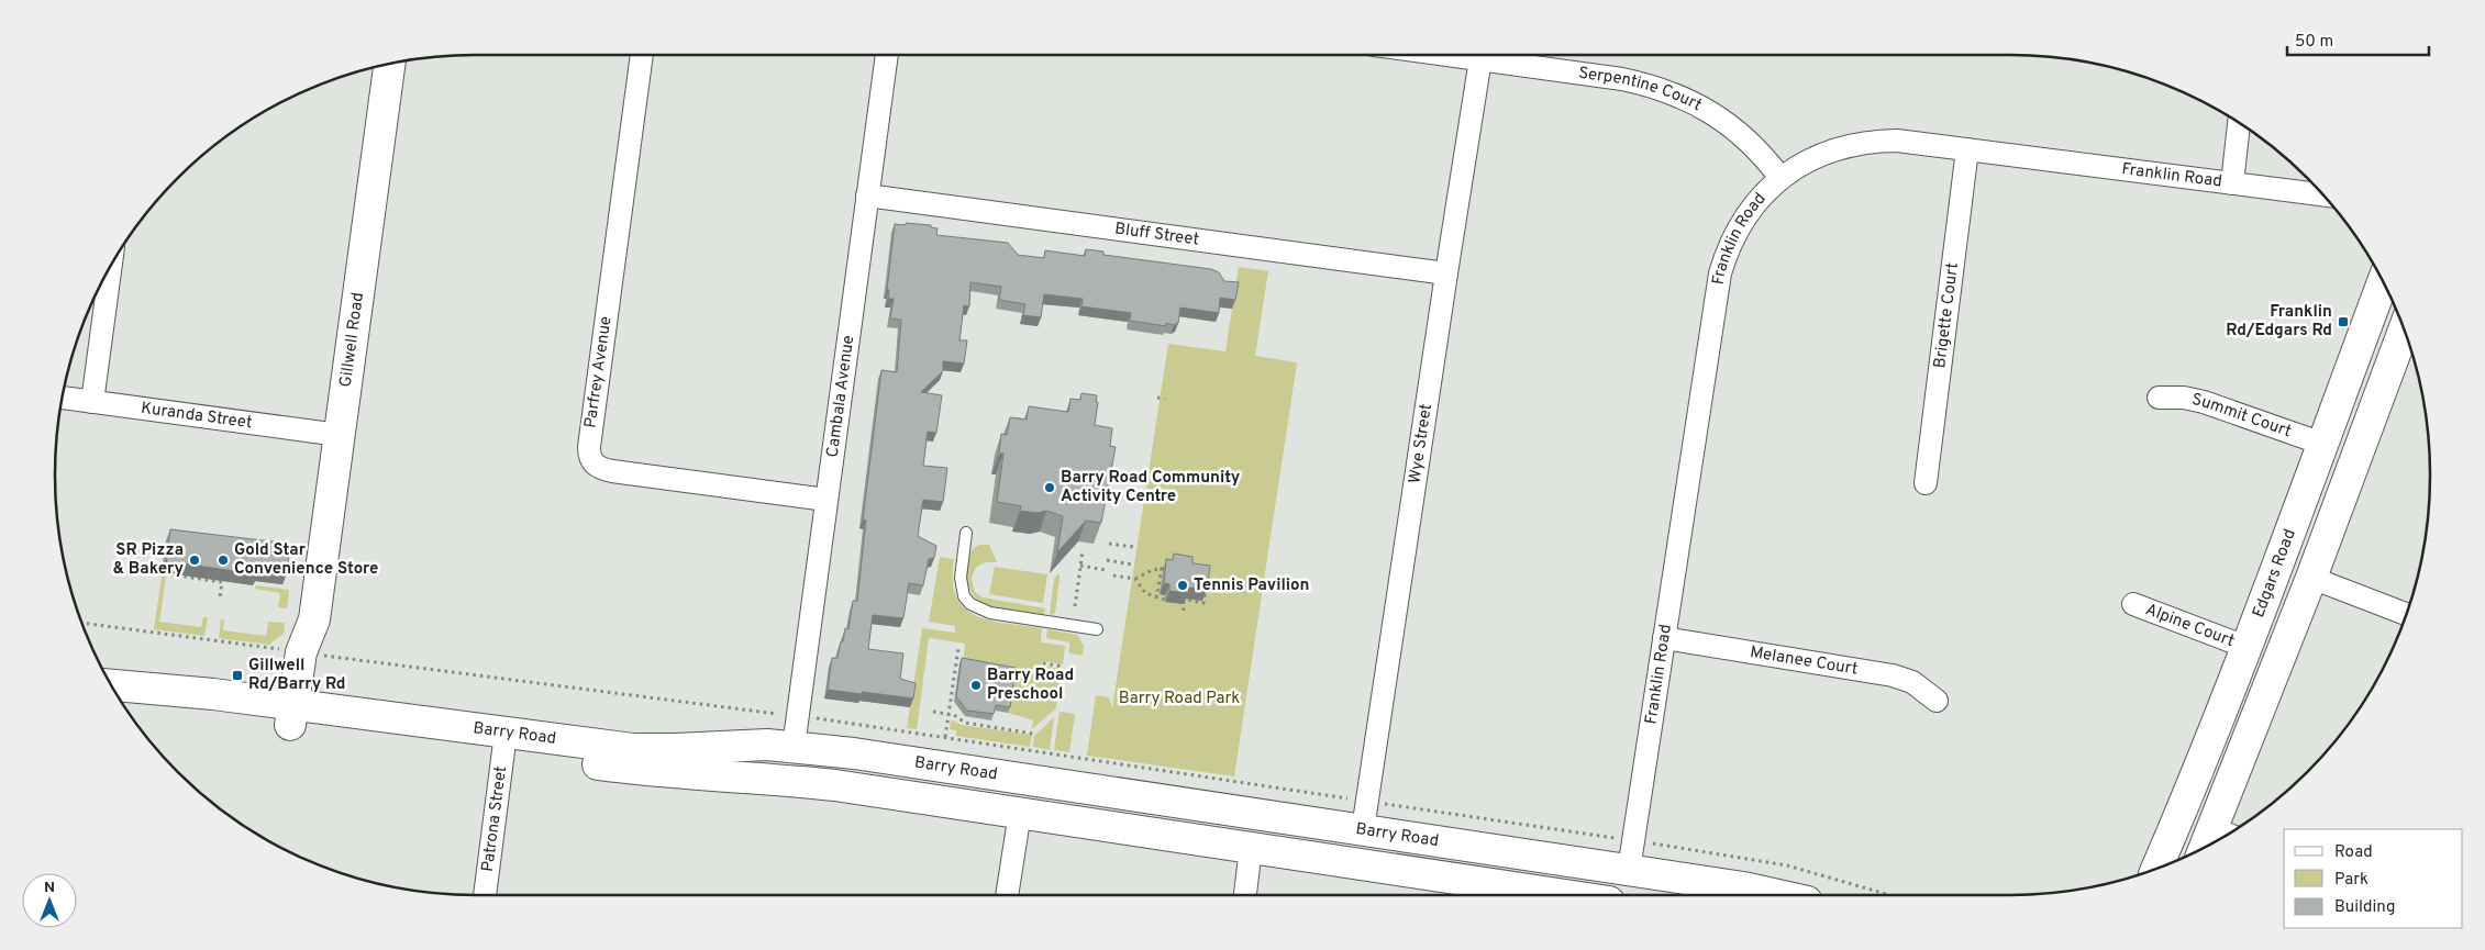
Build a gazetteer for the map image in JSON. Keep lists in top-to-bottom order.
{
  "streets": {
    "street": [
      "Serpentine Court",
      "Franklin Road",
      "Bluff Street",
      "Brigette Court",
      "Gillwell Road",
      "Parfrey Avenue",
      "Cambala Avenue",
      "Kuranda Street",
      "Summit Court",
      "Wye Street",
      "Edgars Road",
      "Alpine Court",
      "Melanee Court",
      "Barry Road",
      "Patrona Street"
    ]
  },
  "crossings": [
    ["Serpentine Court", "Franklin Road"],
    ["Serpentine Court", "Wye Street"],
    ["Franklin Road", "Brigette Court"],
    ["Franklin Road", "Melanee Court"],
    ["Franklin Road", "Barry Road"],
    ["Bluff Street", "Cambala Avenue"],
    ["Bluff Street", "Wye Street"],
    ["Gillwell Road", "Kuranda Street"],
    ["Gillwell Road", "Barry Road"],
    ["Parfrey Avenue", "Cambala Avenue"],
    ["Cambala Avenue", "Barry Road"],
    ["Summit Court", "Edgars Road"],
    ["Wye Street", "Barry Road"],
    ["Edgars Road", "Alpine Court"],
    ["Barry Road", "Patrona Street"]
  ],
  "parks": ["Barry Road Park"],
  "places": {
    "transit": ["Franklin Rd/Edgars Rd", "Gillwell Rd/Barry Rd"],
    "other": [
      "Barry Road Community Activity Centre",
      "SR Pizza & Bakery",
      "Gold Star Convenience Store",
      "Tennis Pavilion",
      "Barry Road Preschool"
    ]
  },
  "legend": ["Road", "Park", "Building"],
  "scale_bar": "50 m",
  "north": "top"
}
